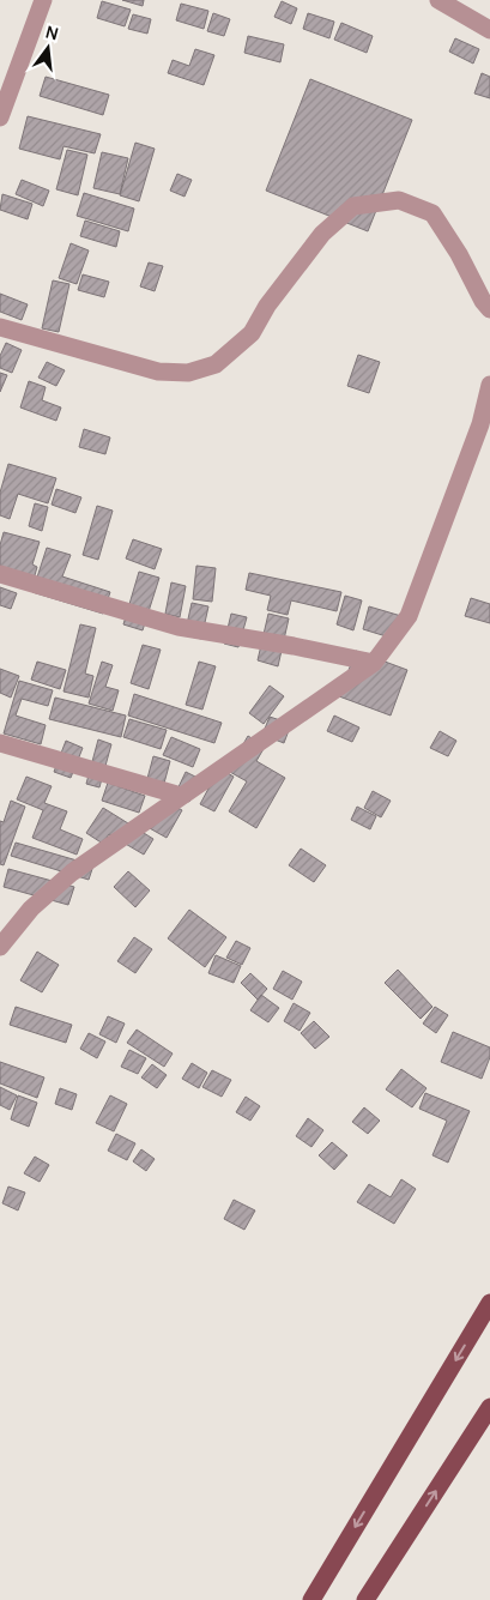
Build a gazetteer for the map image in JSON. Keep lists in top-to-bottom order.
{
  "north": "top"
}
